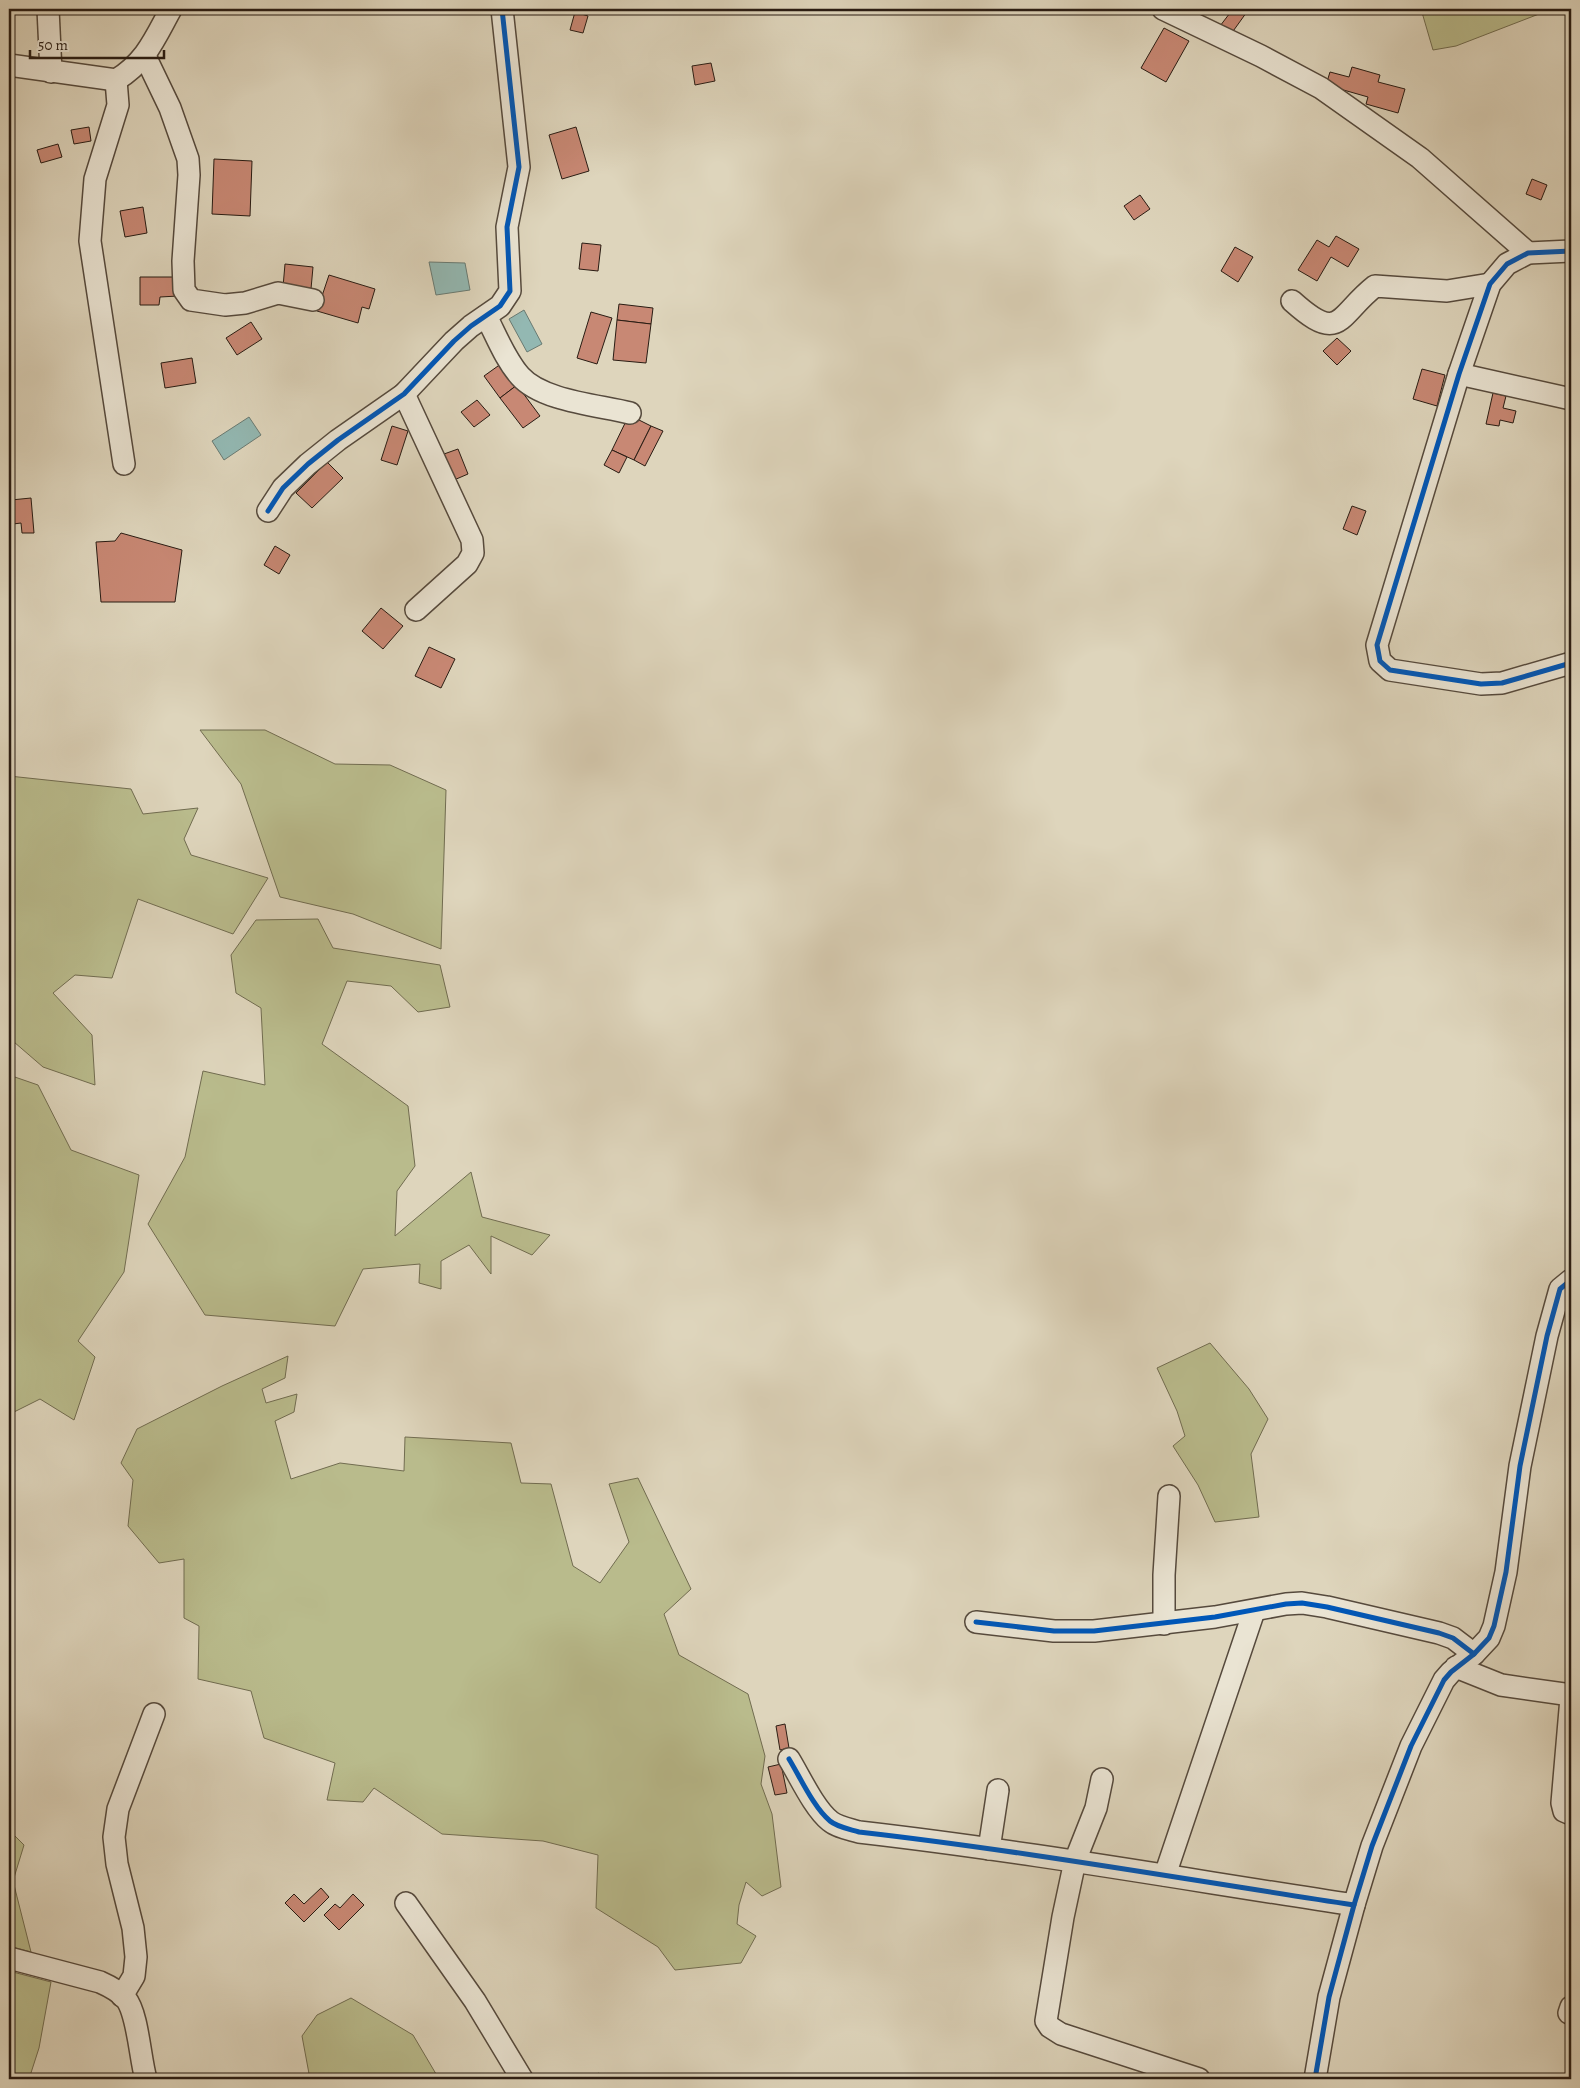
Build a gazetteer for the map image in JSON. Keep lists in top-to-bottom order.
{
  "scale_bar": "50 m"
}
